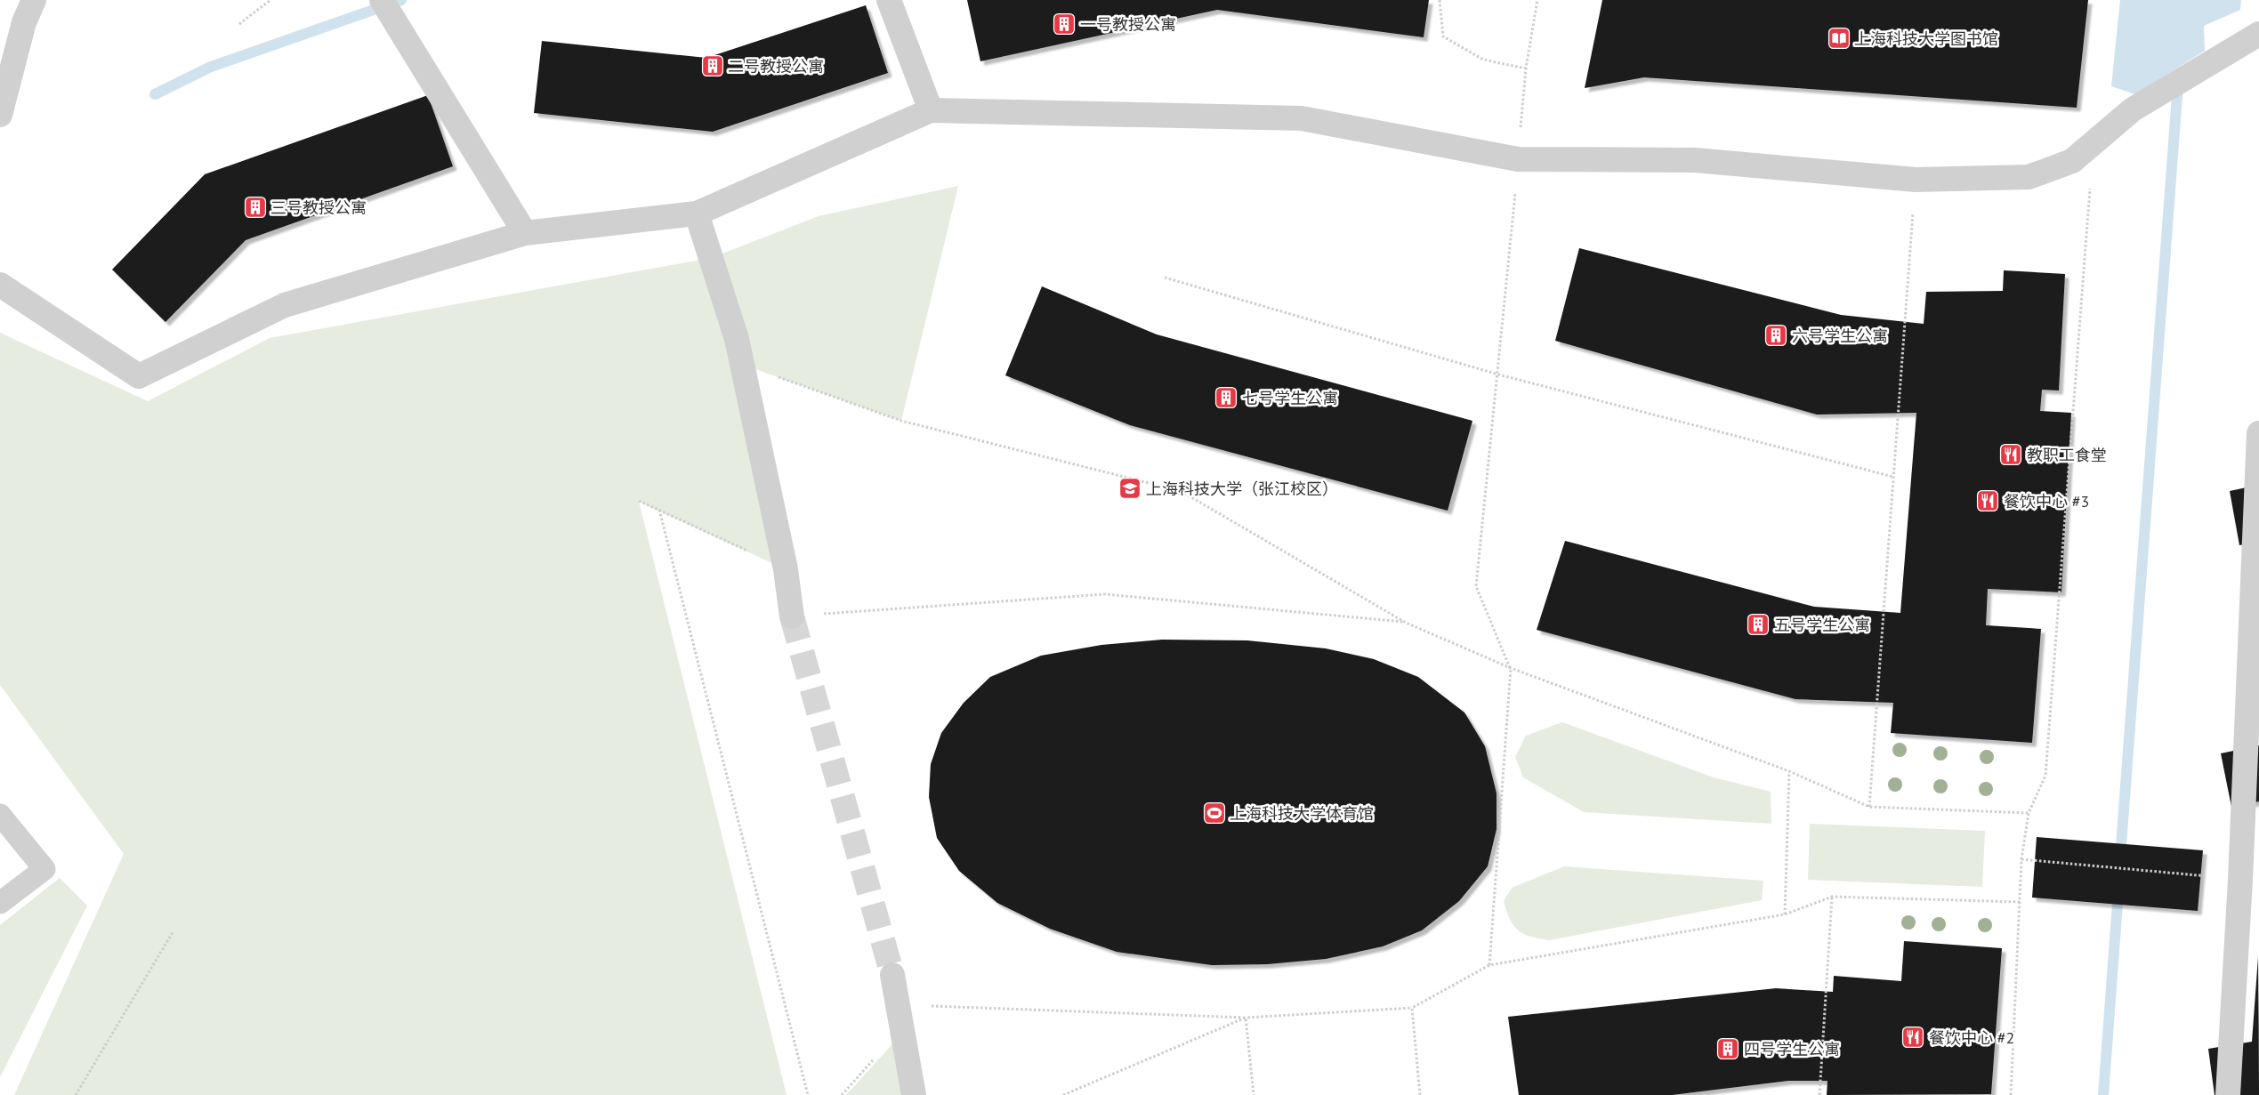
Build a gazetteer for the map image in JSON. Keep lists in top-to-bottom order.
{
  "places": {
    "building": [
      "一号教授公寓",
      "二号教授公寓",
      "三号教授公寓",
      "六号学生公寓",
      "七号学生公寓",
      "五号学生公寓",
      "四号学生公寓"
    ],
    "library": ["上海科技大学图书馆"],
    "restaurant": ["教职工食堂", "餐饮中心 #3", "餐饮中心 #2"],
    "school or university": ["上海科技大学（张江校区）"],
    "sports": ["上海科技大学体育馆"]
  }
}
